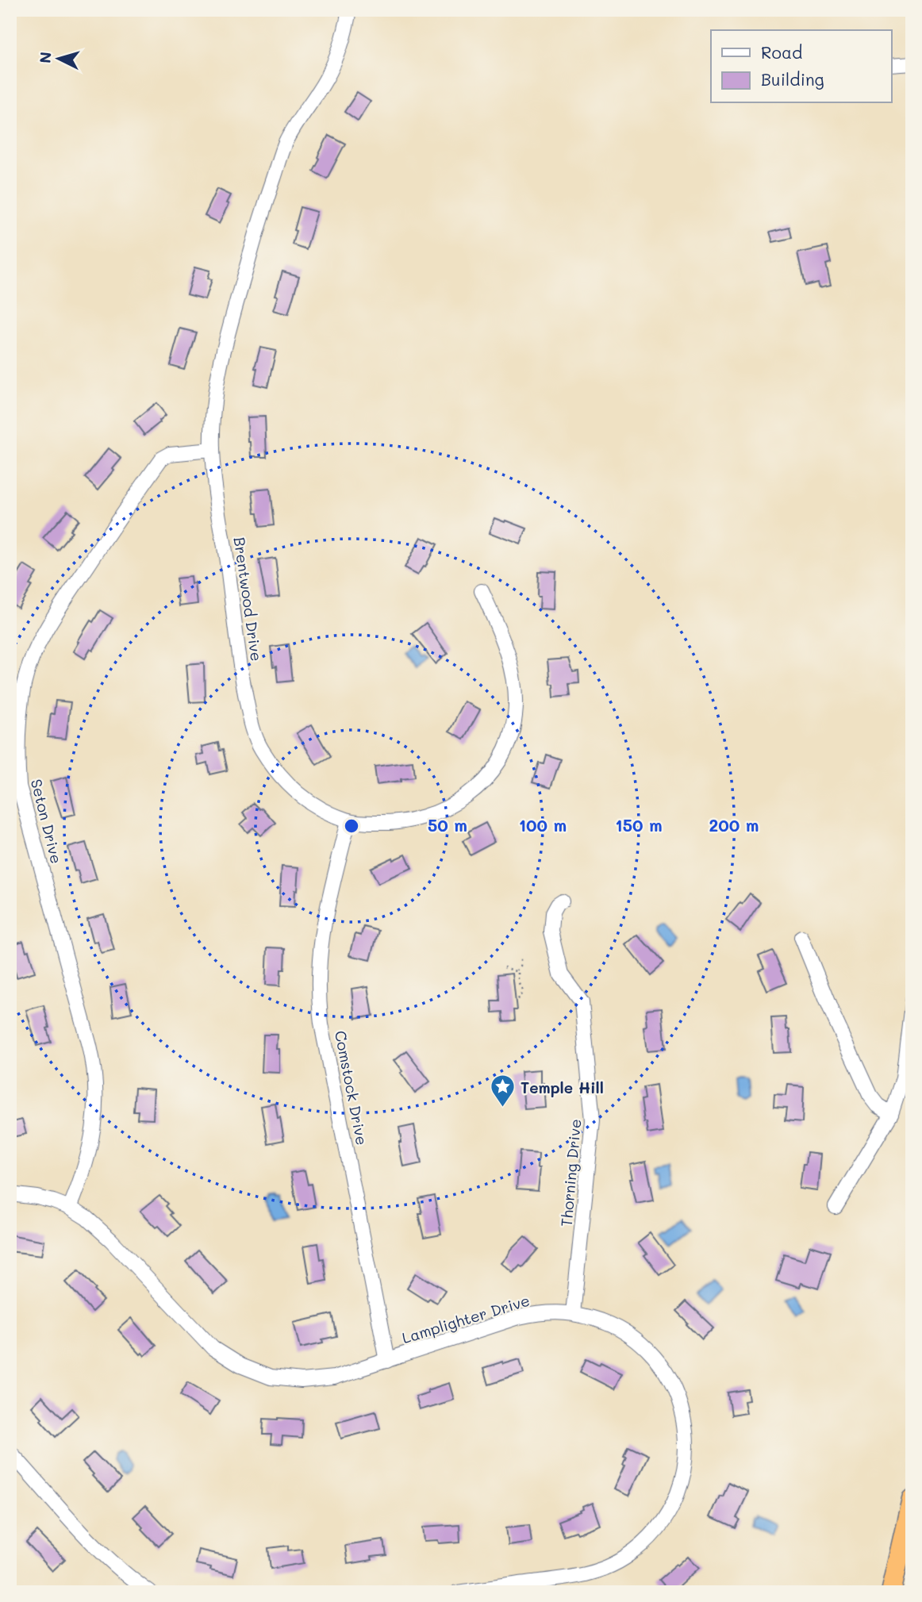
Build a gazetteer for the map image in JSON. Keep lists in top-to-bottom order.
{
  "streets": {
    "street": [
      "Brentwood Drive",
      "Seton Drive",
      "Comstock Drive",
      "Thorning Drive",
      "Lamplighter Drive"
    ]
  },
  "crossings": [
    ["Brentwood Drive", "Seton Drive"],
    ["Brentwood Drive", "Comstock Drive"],
    ["Seton Drive", "Lamplighter Drive"],
    ["Comstock Drive", "Lamplighter Drive"],
    ["Thorning Drive", "Lamplighter Drive"]
  ],
  "places": {
    "place": ["Temple Hill"]
  },
  "legend": ["Road", "Building"],
  "north": "left",
  "rings": [
    "50 m",
    "100 m",
    "150 m",
    "200 m"
  ]
}
